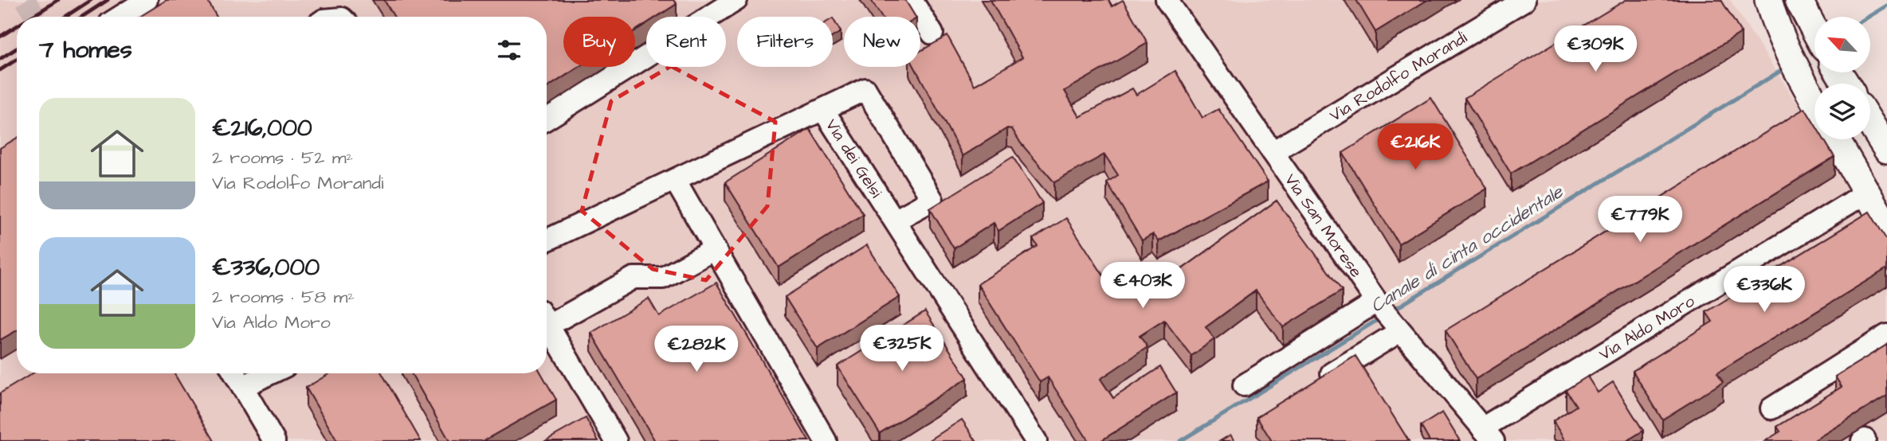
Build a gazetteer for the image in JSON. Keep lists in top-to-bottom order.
{
  "streets": {
    "street": [
      "Via Rodolfo Morandi",
      "Via dei Gelsi",
      "Via San Morese",
      "Via Aldo Moro"
    ]
  },
  "crossings": [
    ["Via Rodolfo Morandi", "Via San Morese"],
    ["Via San Morese", "Via Aldo Moro"]
  ],
  "water": ["Canale di cinta occidentale"],
  "north": "top left",
  "page": {
    "chip": [
      "Buy",
      "Rent",
      "Filters",
      "New"
    ],
    "heading": "7 homes",
    "price": [
      "€309K",
      "€216K",
      "€779K",
      "€403K",
      "€336K",
      "€325K",
      "€282K"
    ],
    "list": [
      {
        "name": "€216,000",
        "note": "2 rooms · 52 m² · Via Rodolfo Morandi"
      },
      {
        "name": "€336,000",
        "note": "2 rooms · 58 m² · Via Aldo Moro"
      }
    ]
  }
}
